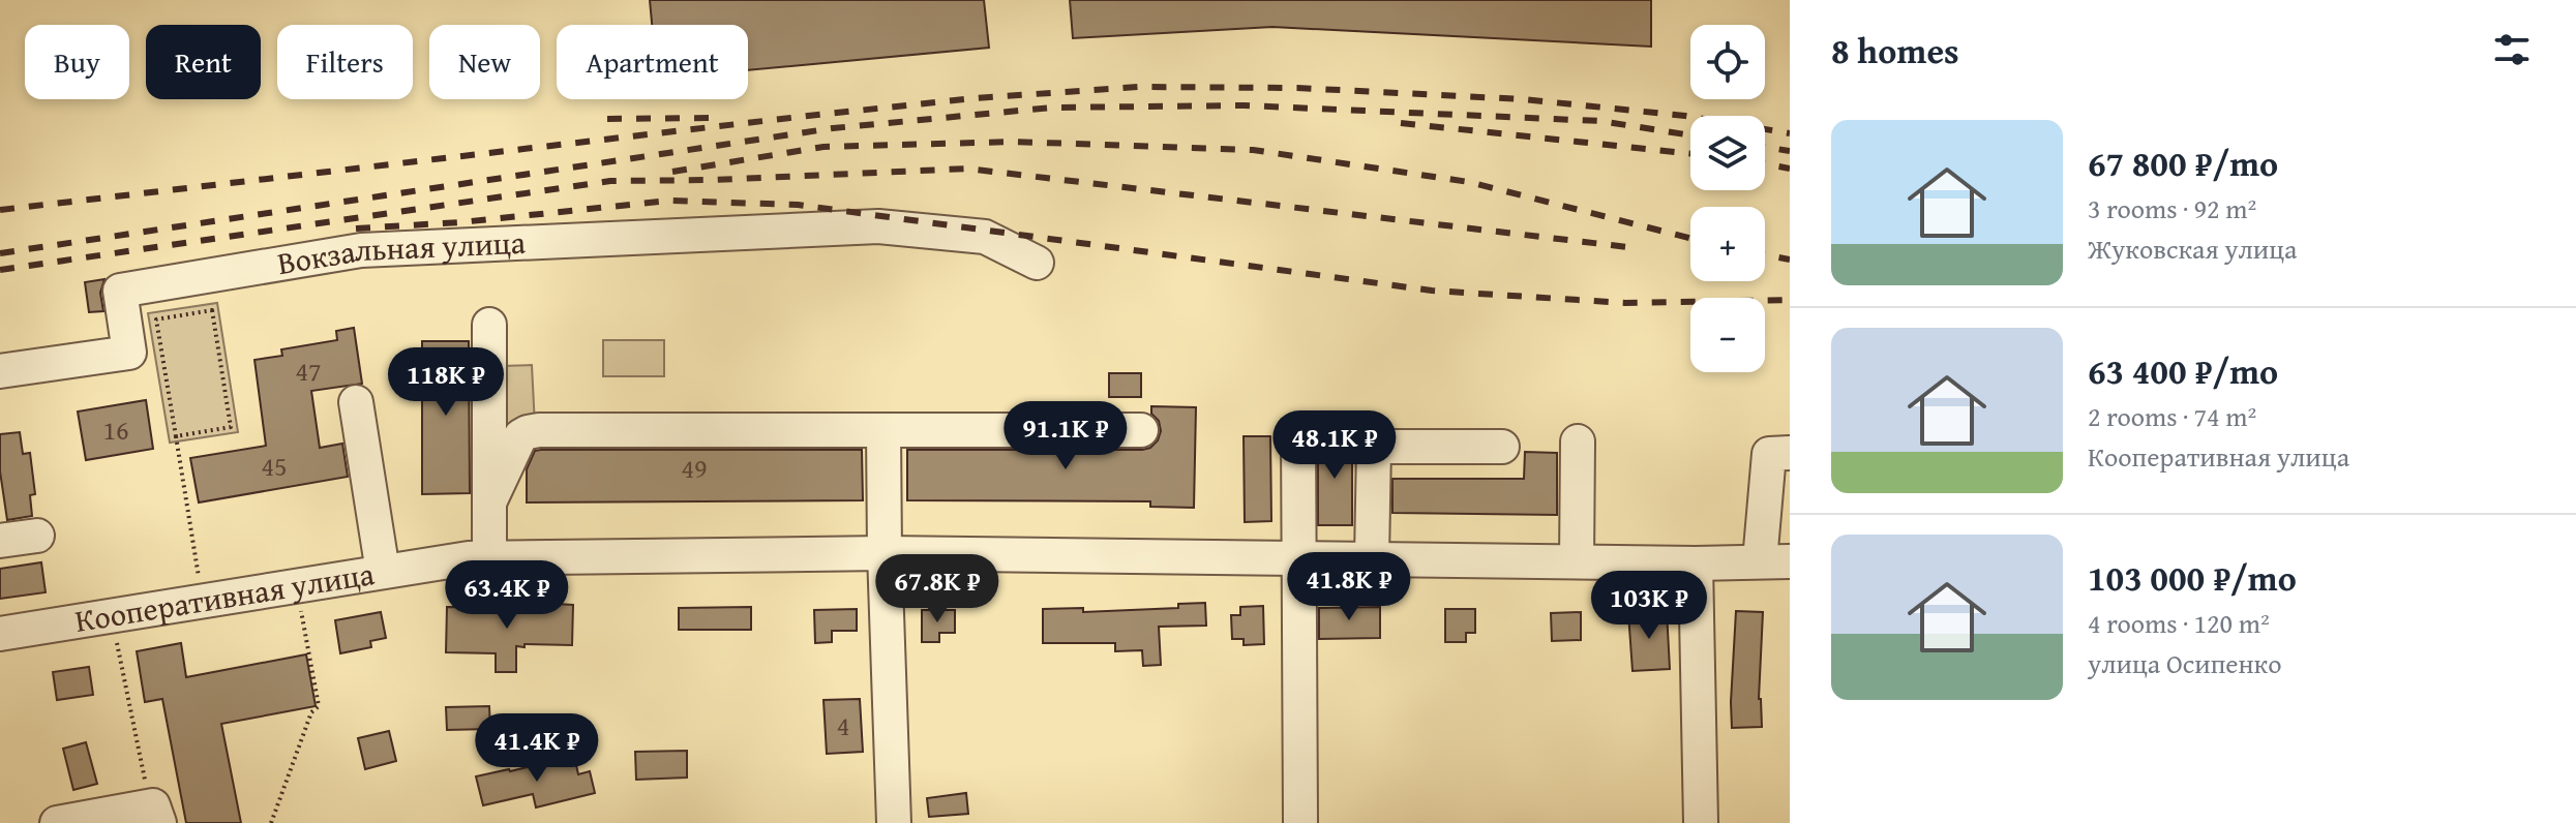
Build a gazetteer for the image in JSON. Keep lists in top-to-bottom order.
{
  "streets": {
    "street": ["Вокзальная улица", "Кооперативная улица"]
  },
  "house_numbers": [
    "47",
    "16",
    "45",
    "49",
    "4"
  ],
  "page": {
    "heading": "8 homes",
    "map_buttons": ["+", "−"],
    "chip": [
      "Buy",
      "Rent",
      "Filters",
      "New",
      "Apartment"
    ],
    "list": [
      {
        "name": "67 800 ₽/mo",
        "note": "3 rooms · 92 m² · Жуковская улица"
      },
      {
        "name": "63 400 ₽/mo",
        "note": "2 rooms · 74 m² · Кооперативная улица"
      },
      {
        "name": "103 000 ₽/mo",
        "note": "4 rooms · 120 m² · улица Осипенко"
      }
    ],
    "price": [
      "118K ₽",
      "91.1K ₽",
      "48.1K ₽",
      "41.8K ₽",
      "67.8K ₽",
      "63.4K ₽",
      "103K ₽",
      "41.4K ₽"
    ]
  }
}
